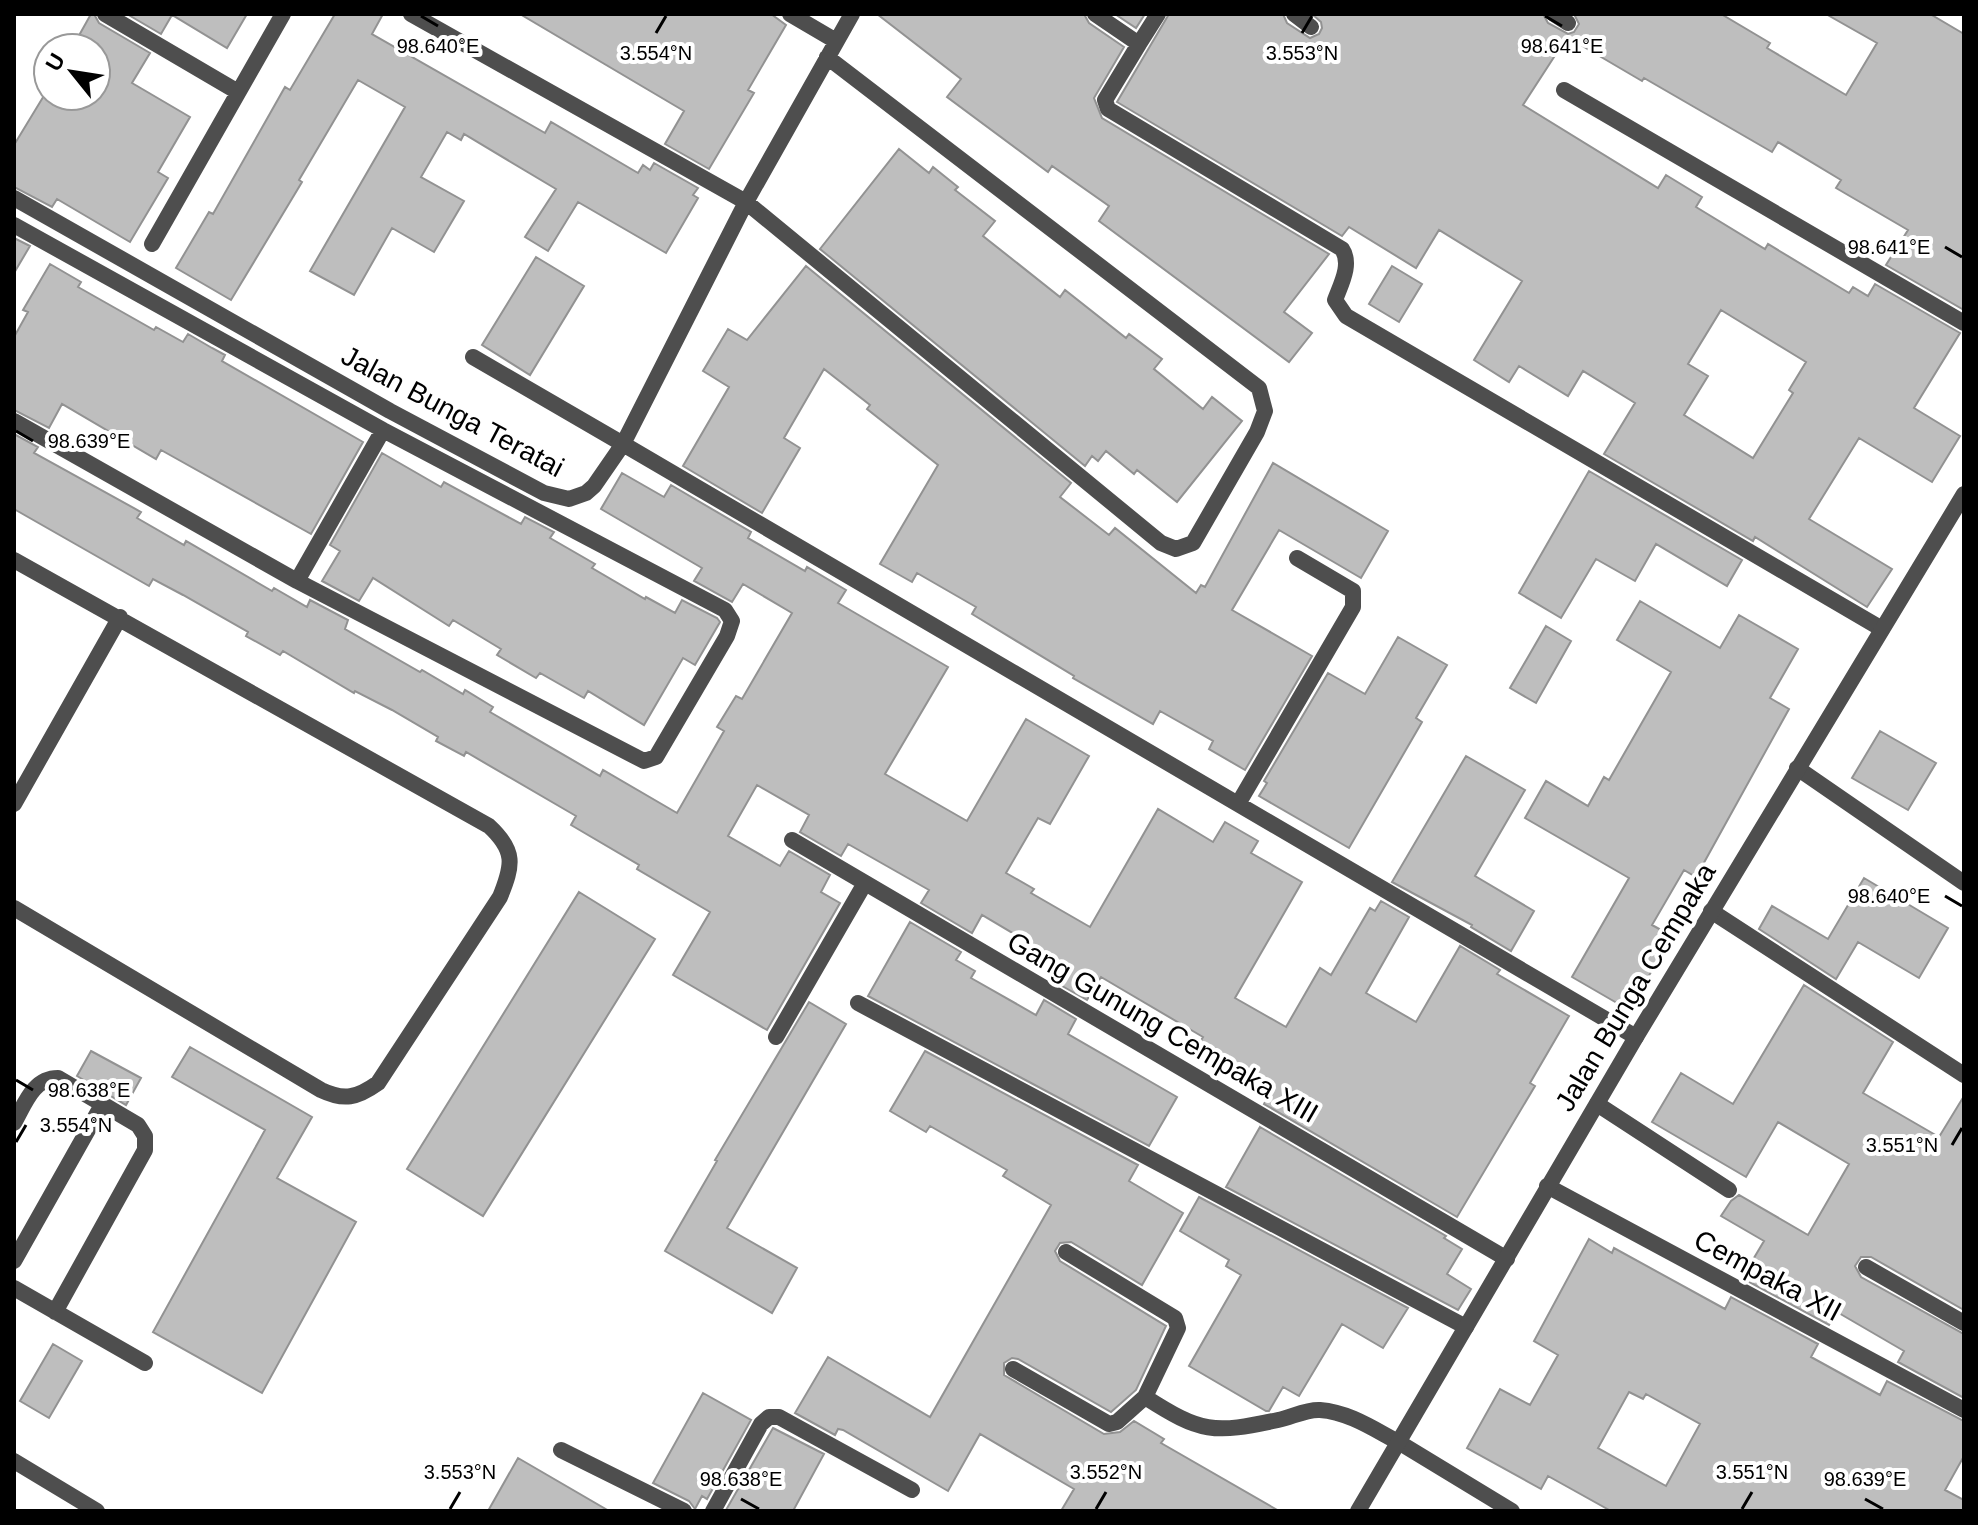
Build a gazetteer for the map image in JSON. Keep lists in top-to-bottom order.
{
  "streets": {
    "street": [
      "Jalan Bunga Teratai",
      "Jalan Bunga Cempaka",
      "Gang Gunung Cempaka XIII",
      "Cempaka XII"
    ]
  },
  "crossings": [
    ["Jalan Bunga Cempaka", "Gang Gunung Cempaka XIII"],
    ["Jalan Bunga Cempaka", "Cempaka XII"]
  ],
  "north": "top left",
  "coordinates": [
    "98.640°E",
    "98.641°E",
    "3.554°N",
    "3.553°N",
    "98.639°E",
    "98.638°E",
    "3.551°N",
    "3.552°N"
  ]
}
